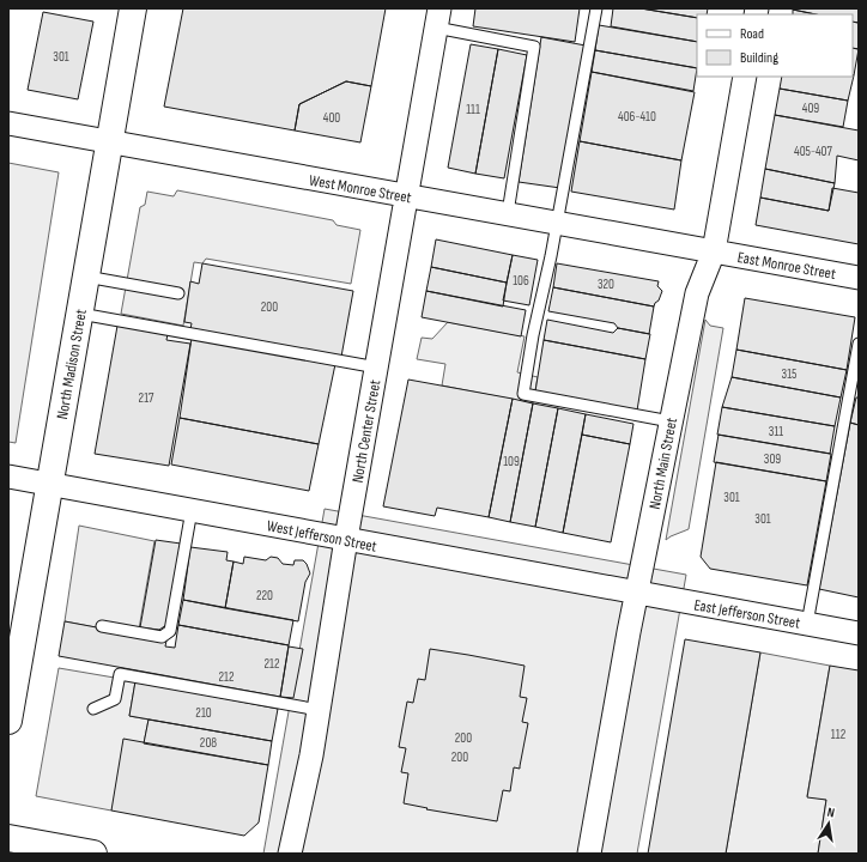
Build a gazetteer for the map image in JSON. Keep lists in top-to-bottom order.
{
  "streets": {
    "main road": ["North Madison Street"],
    "street": [
      "West Monroe Street",
      "East Monroe Street",
      "North Center Street",
      "North Main Street",
      "West Jefferson Street",
      "East Jefferson Street"
    ]
  },
  "crossings": [
    ["West Monroe Street", "East Monroe Street"],
    ["West Monroe Street", "North Madison Street"],
    ["West Monroe Street", "North Center Street"],
    ["West Monroe Street", "North Main Street"],
    ["East Monroe Street", "North Main Street"],
    ["North Madison Street", "West Jefferson Street"],
    ["North Center Street", "West Jefferson Street"],
    ["North Main Street", "West Jefferson Street"],
    ["North Main Street", "East Jefferson Street"],
    ["West Jefferson Street", "East Jefferson Street"]
  ],
  "house_numbers": [
    "301",
    "409",
    "111",
    "406-410",
    "400",
    "405-407",
    "106",
    "320",
    "200",
    "315",
    "217",
    "311",
    "309",
    "109",
    "301",
    "301",
    "220",
    "212",
    "212",
    "210",
    "112",
    "200",
    "208",
    "200"
  ],
  "legend": ["Road", "Building"],
  "north": "top"
}
